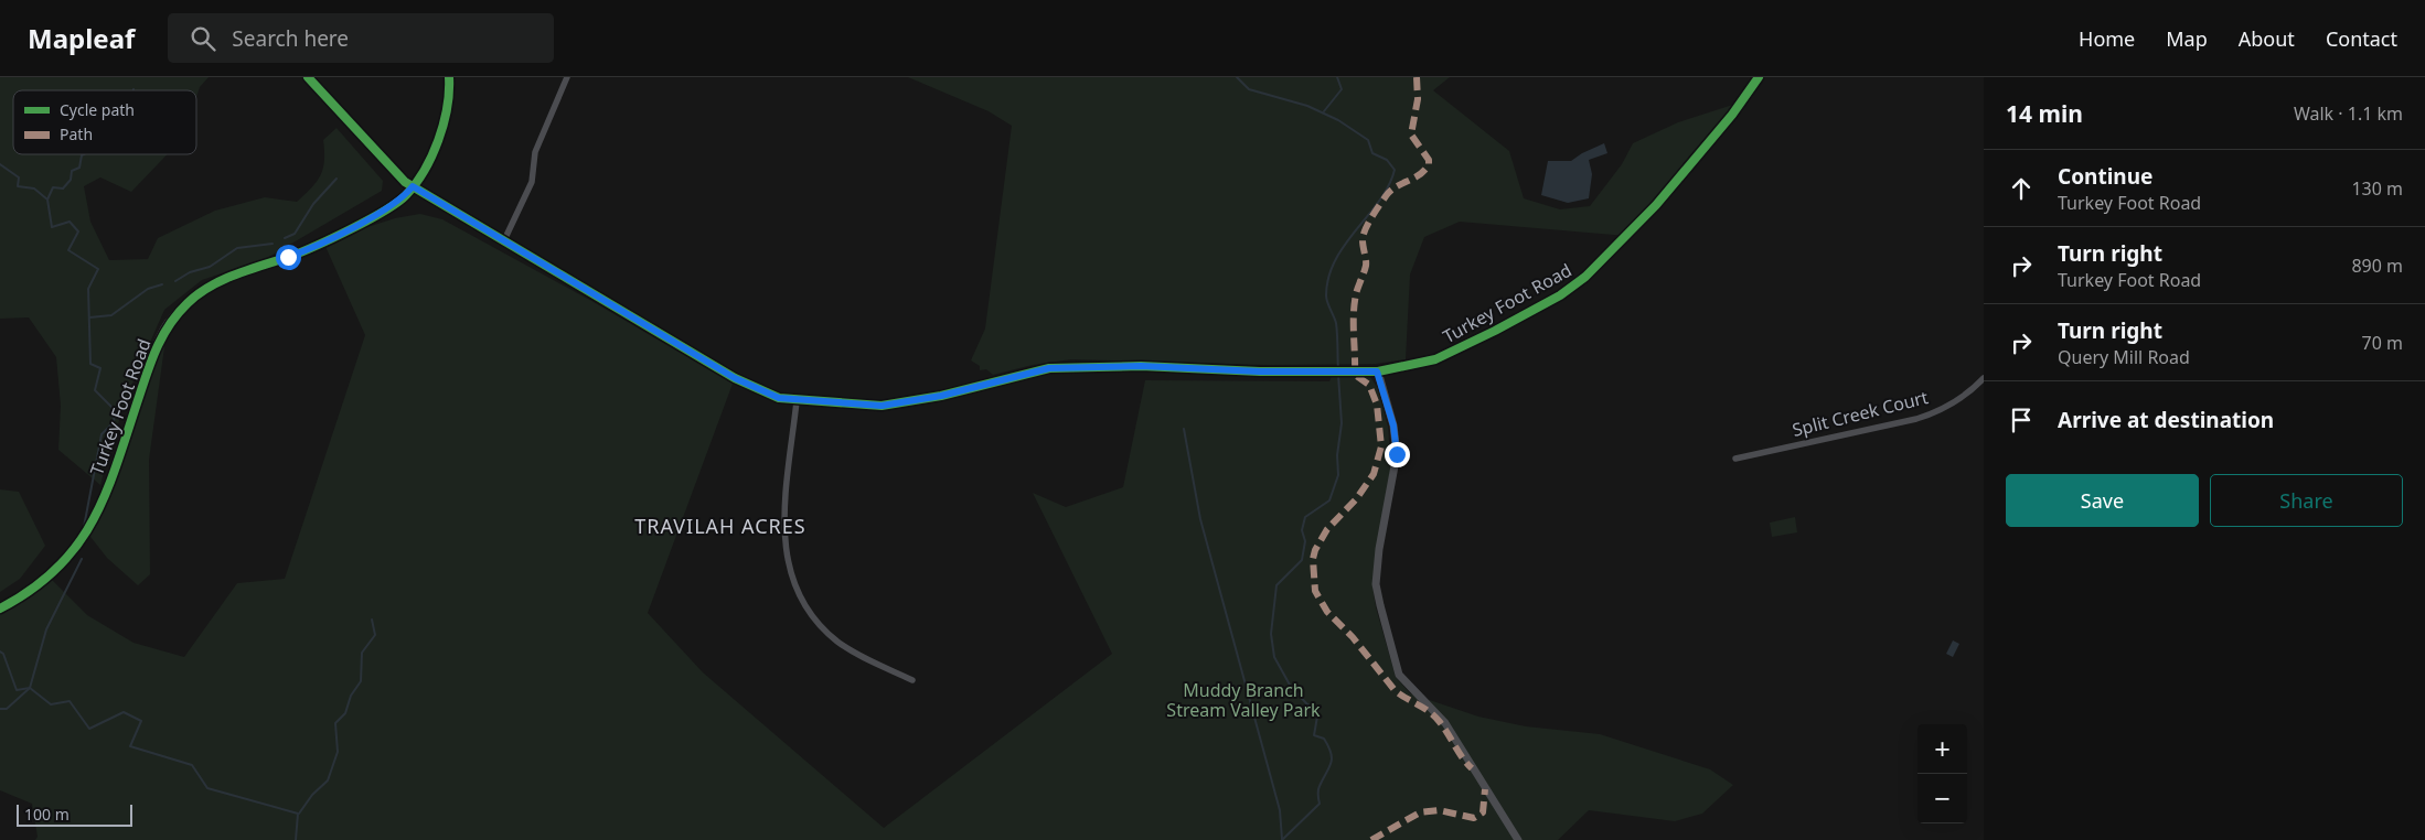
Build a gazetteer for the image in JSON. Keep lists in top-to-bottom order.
{
  "streets": {
    "street": ["Turkey Foot Road", "Split Creek Court"]
  },
  "districts": ["TRAVILAH ACRES"],
  "parks": ["Muddy Branch Stream Valley Park"],
  "legend": ["Cycle path", "Path"],
  "scale_bar": "100 m",
  "page": {
    "header": "Mapleaf",
    "search": "Search here",
    "nav": [
      "Home",
      "Map",
      "About",
      "Contact"
    ],
    "heading": ["14 min", "Walk · 1.1 km"],
    "list": [
      ["Continue", "Turkey Foot Road", "130 m"],
      ["Turn right", "Turkey Foot Road", "890 m"],
      ["Turn right", "Query Mill Road", "70 m"],
      "Arrive at destination"
    ],
    "buttons": ["Save", "Share"],
    "map_buttons": ["+", "−"],
    "scale": "100 m"
  }
}
